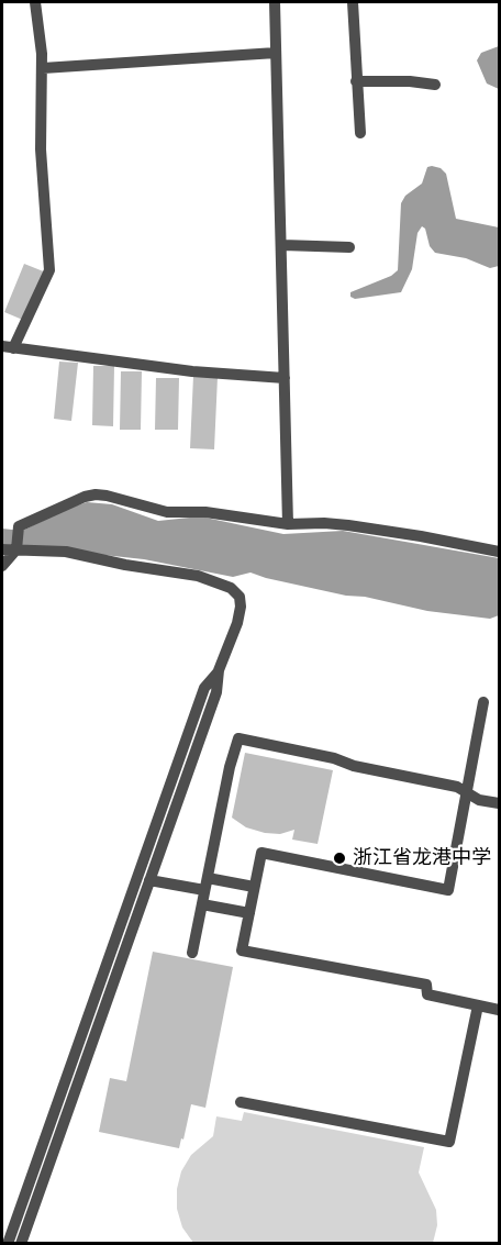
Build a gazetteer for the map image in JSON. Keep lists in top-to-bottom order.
{
  "places": ["浙江省龙港中学"]
}
